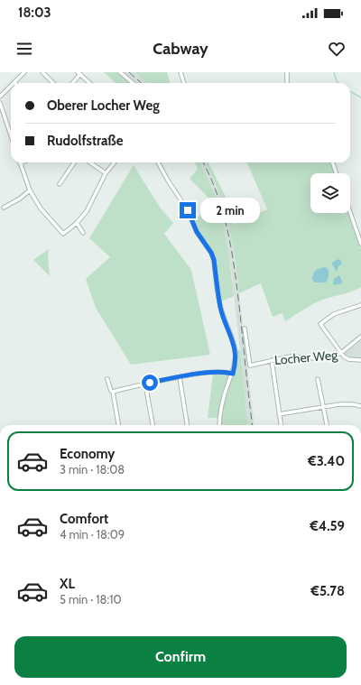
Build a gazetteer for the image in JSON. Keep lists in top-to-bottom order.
{
  "streets": {
    "street": ["Locher Weg"]
  },
  "page": {
    "status": "18:03",
    "header": "Cabway",
    "banner": ["Oberer Locher Weg", "Rudolfstraße"],
    "bubble": "2 min",
    "list": [
      {
        "name": "Economy",
        "note": "3 min · 18:08",
        "value": "€3.40"
      },
      {
        "name": "Comfort",
        "note": "4 min · 18:09",
        "value": "€4.59"
      },
      {
        "name": "XL",
        "note": "5 min · 18:10",
        "value": "€5.78"
      }
    ],
    "buttons": "Confirm"
  }
}
